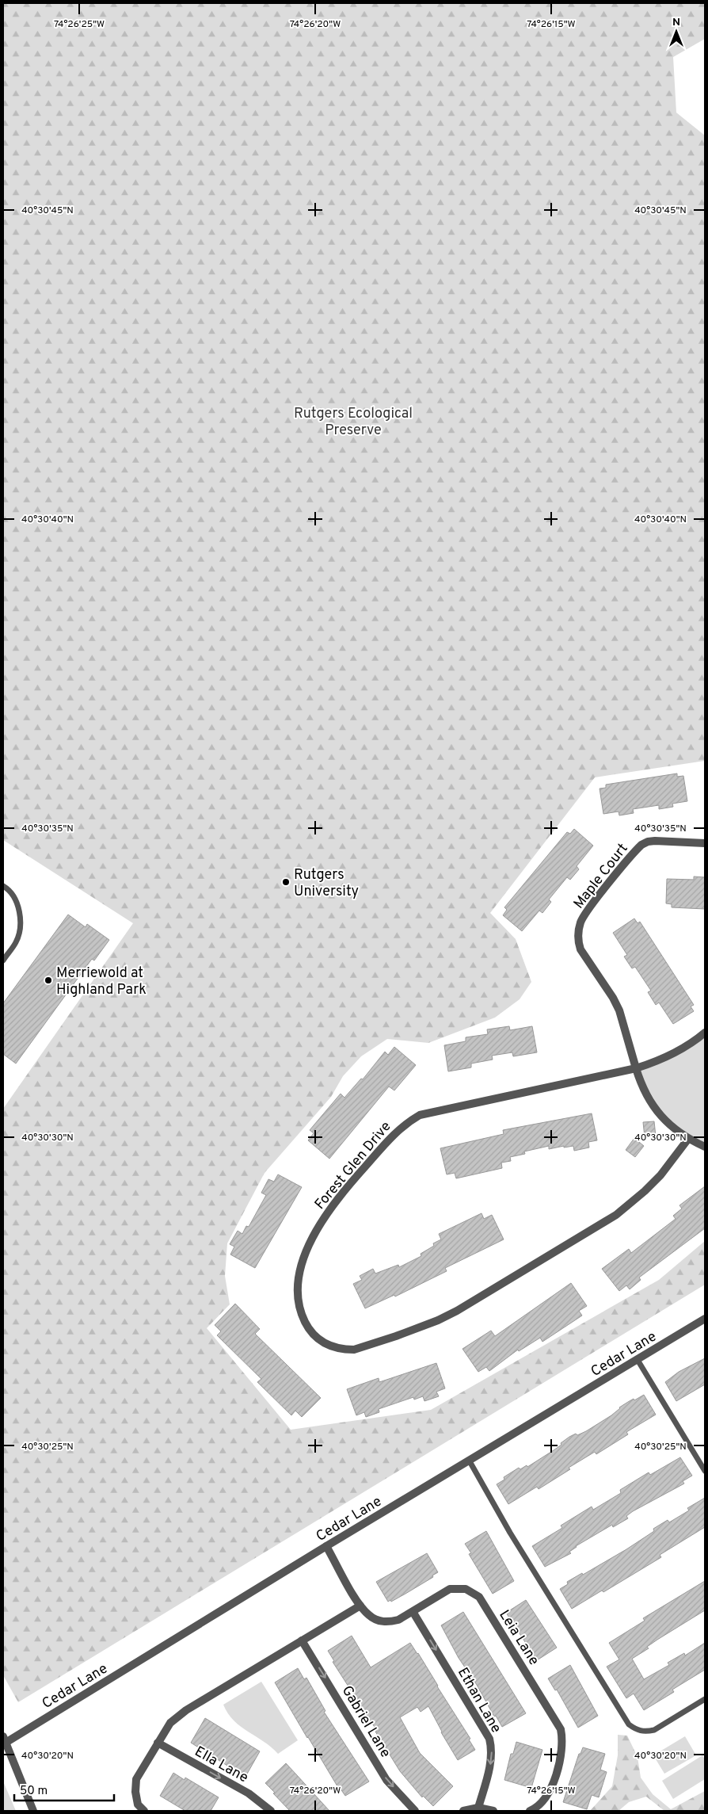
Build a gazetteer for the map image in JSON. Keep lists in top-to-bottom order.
{
  "streets": {
    "street": [
      "Maple Court",
      "Forest Glen Drive",
      "Cedar Lane",
      "Leia Lane",
      "Ethan Lane",
      "Gabriel Lane",
      "Ella Lane"
    ]
  },
  "crossings": [
    ["Maple Court", "Forest Glen Drive"],
    ["Cedar Lane", "Leia Lane"],
    ["Leia Lane", "Ethan Lane"]
  ],
  "one_way": ["Ethan Lane", "Gabriel Lane", "Ella Lane"],
  "parks": ["Rutgers Ecological Preserve"],
  "places": ["Rutgers University", "Merriewold at Highland Park"],
  "scale_bar": "50 m",
  "north": "top",
  "coordinates": [
    "74°26'25\"W",
    "74°26'20\"W",
    "74°26'15\"W",
    "40°30'45\"N",
    "40°30'40\"N",
    "40°30'35\"N",
    "40°30'30\"N",
    "40°30'25\"N",
    "40°30'20\"N"
  ]
}
